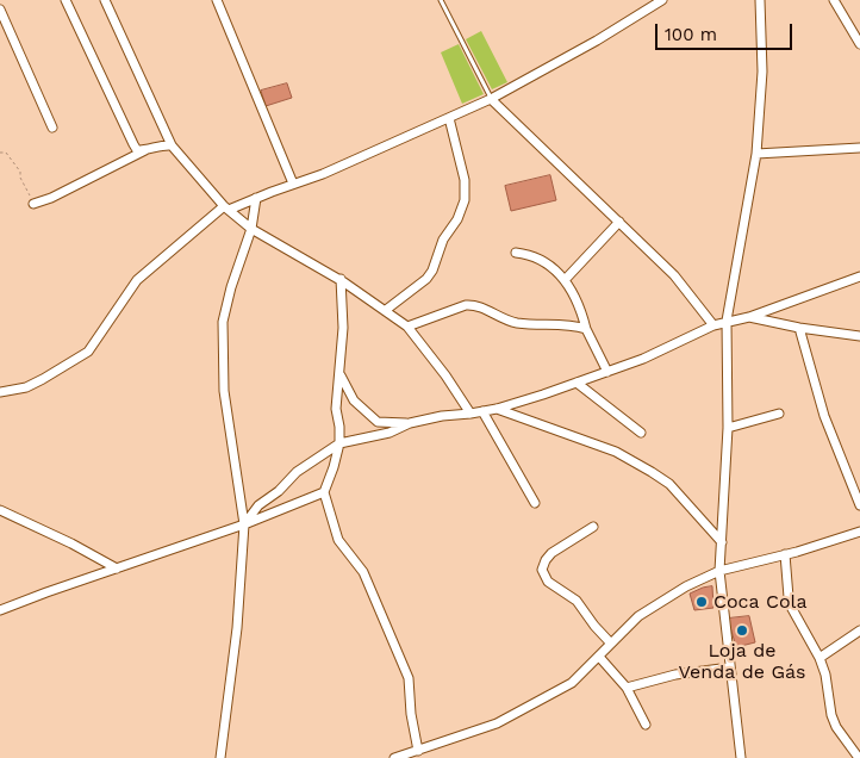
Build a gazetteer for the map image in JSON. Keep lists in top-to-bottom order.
{
  "places": ["Coca Cola", "Loja de Venda de Gás"],
  "scale_bar": "100 m"
}
